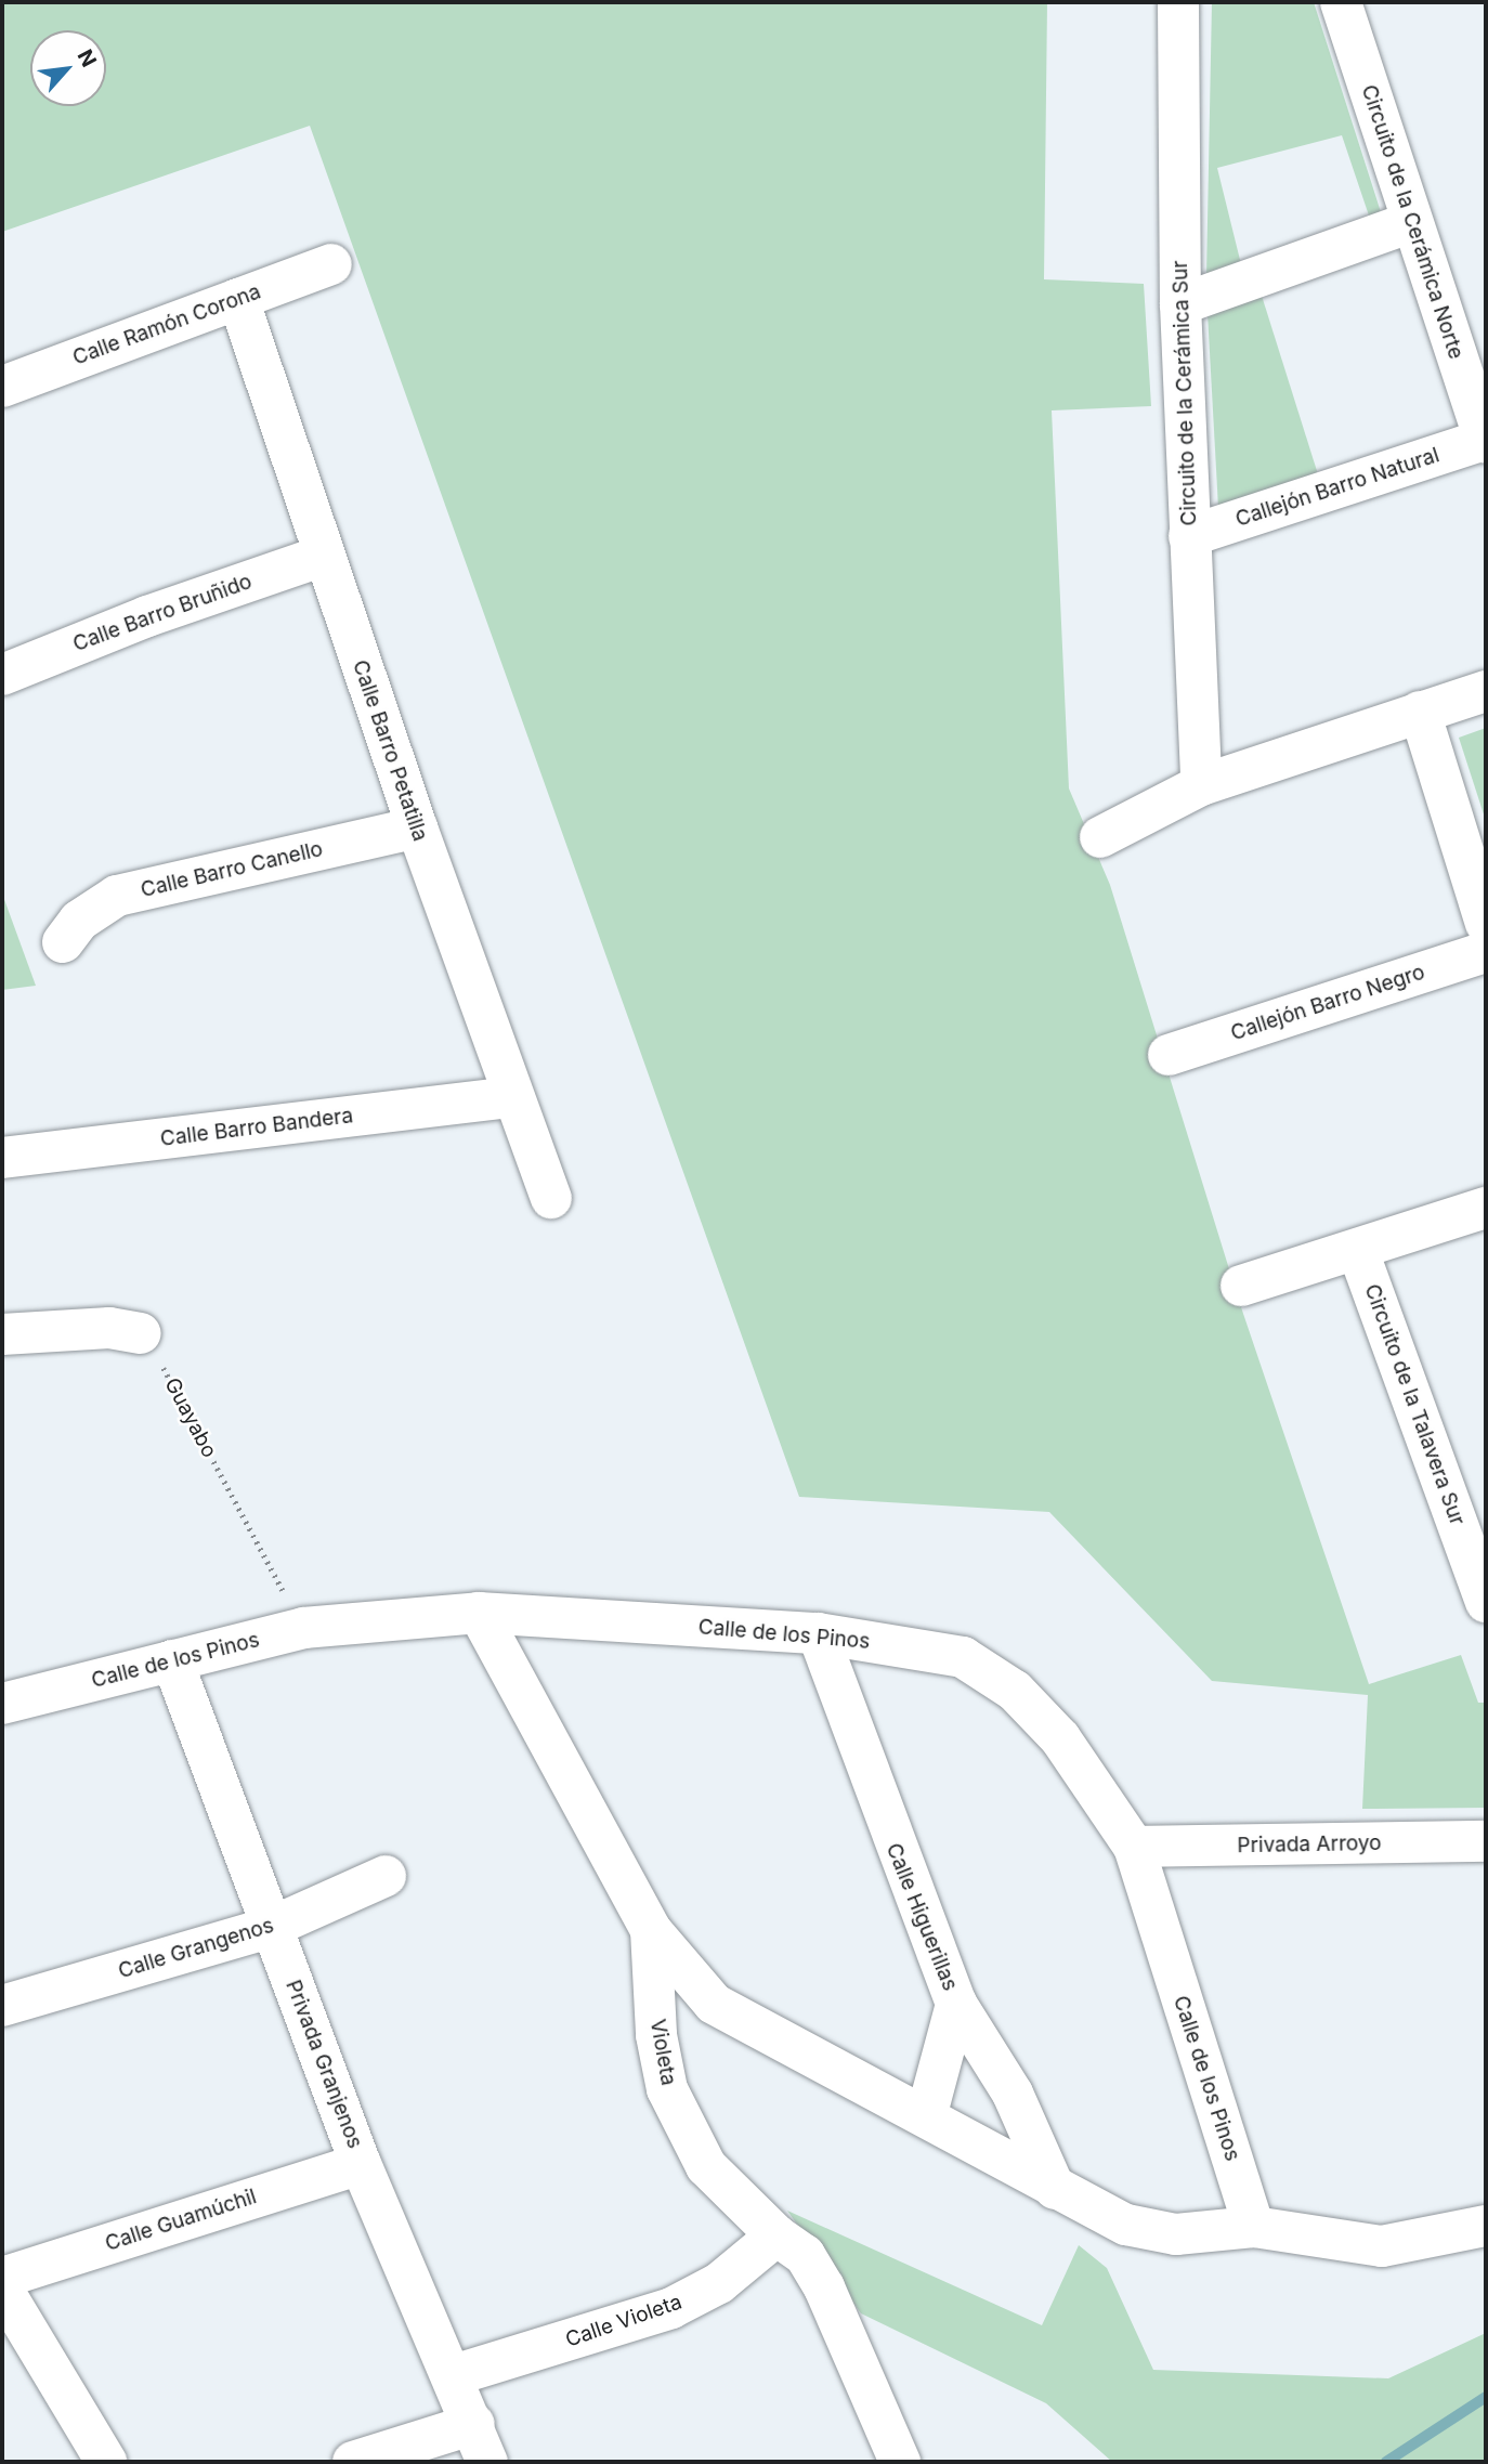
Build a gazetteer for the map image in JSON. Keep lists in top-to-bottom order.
{
  "streets": {
    "street": [
      "Circuito de la Cerámica Norte",
      "Calle Ramón Corona",
      "Circuito de la Cerámica Sur",
      "Callejón Barro Natural",
      "Calle Barro Bruñido",
      "Calle Barro Petatilla",
      "Calle Barro Canello",
      "Callejón Barro Negro",
      "Calle Barro Bandera",
      "Circuito de la Talavera Sur",
      "Calle de los Pinos",
      "Privada Arroyo",
      "Calle Higuerillas",
      "Calle Grangenos",
      "Violeta",
      "Privada Granjenos",
      "Calle Guamúchil",
      "Calle Violeta"
    ],
    "path": ["Guayabo"]
  },
  "crossings": [
    ["Circuito de la Cerámica Norte", "Callejón Barro Natural"],
    ["Calle Ramón Corona", "Calle Barro Petatilla"],
    ["Circuito de la Cerámica Sur", "Callejón Barro Natural"],
    ["Calle Barro Bruñido", "Calle Barro Petatilla"],
    ["Calle Barro Petatilla", "Calle Barro Canello"],
    ["Calle Barro Petatilla", "Calle Barro Bandera"],
    ["Guayabo", "Calle de los Pinos"],
    ["Calle de los Pinos", "Privada Arroyo"],
    ["Calle de los Pinos", "Calle Higuerillas"],
    ["Calle de los Pinos", "Violeta"],
    ["Calle de los Pinos", "Privada Granjenos"],
    ["Calle Grangenos", "Privada Granjenos"],
    ["Violeta", "Calle Violeta"],
    ["Privada Granjenos", "Calle Guamúchil"],
    ["Privada Granjenos", "Calle Violeta"]
  ],
  "north": "top right"
}
